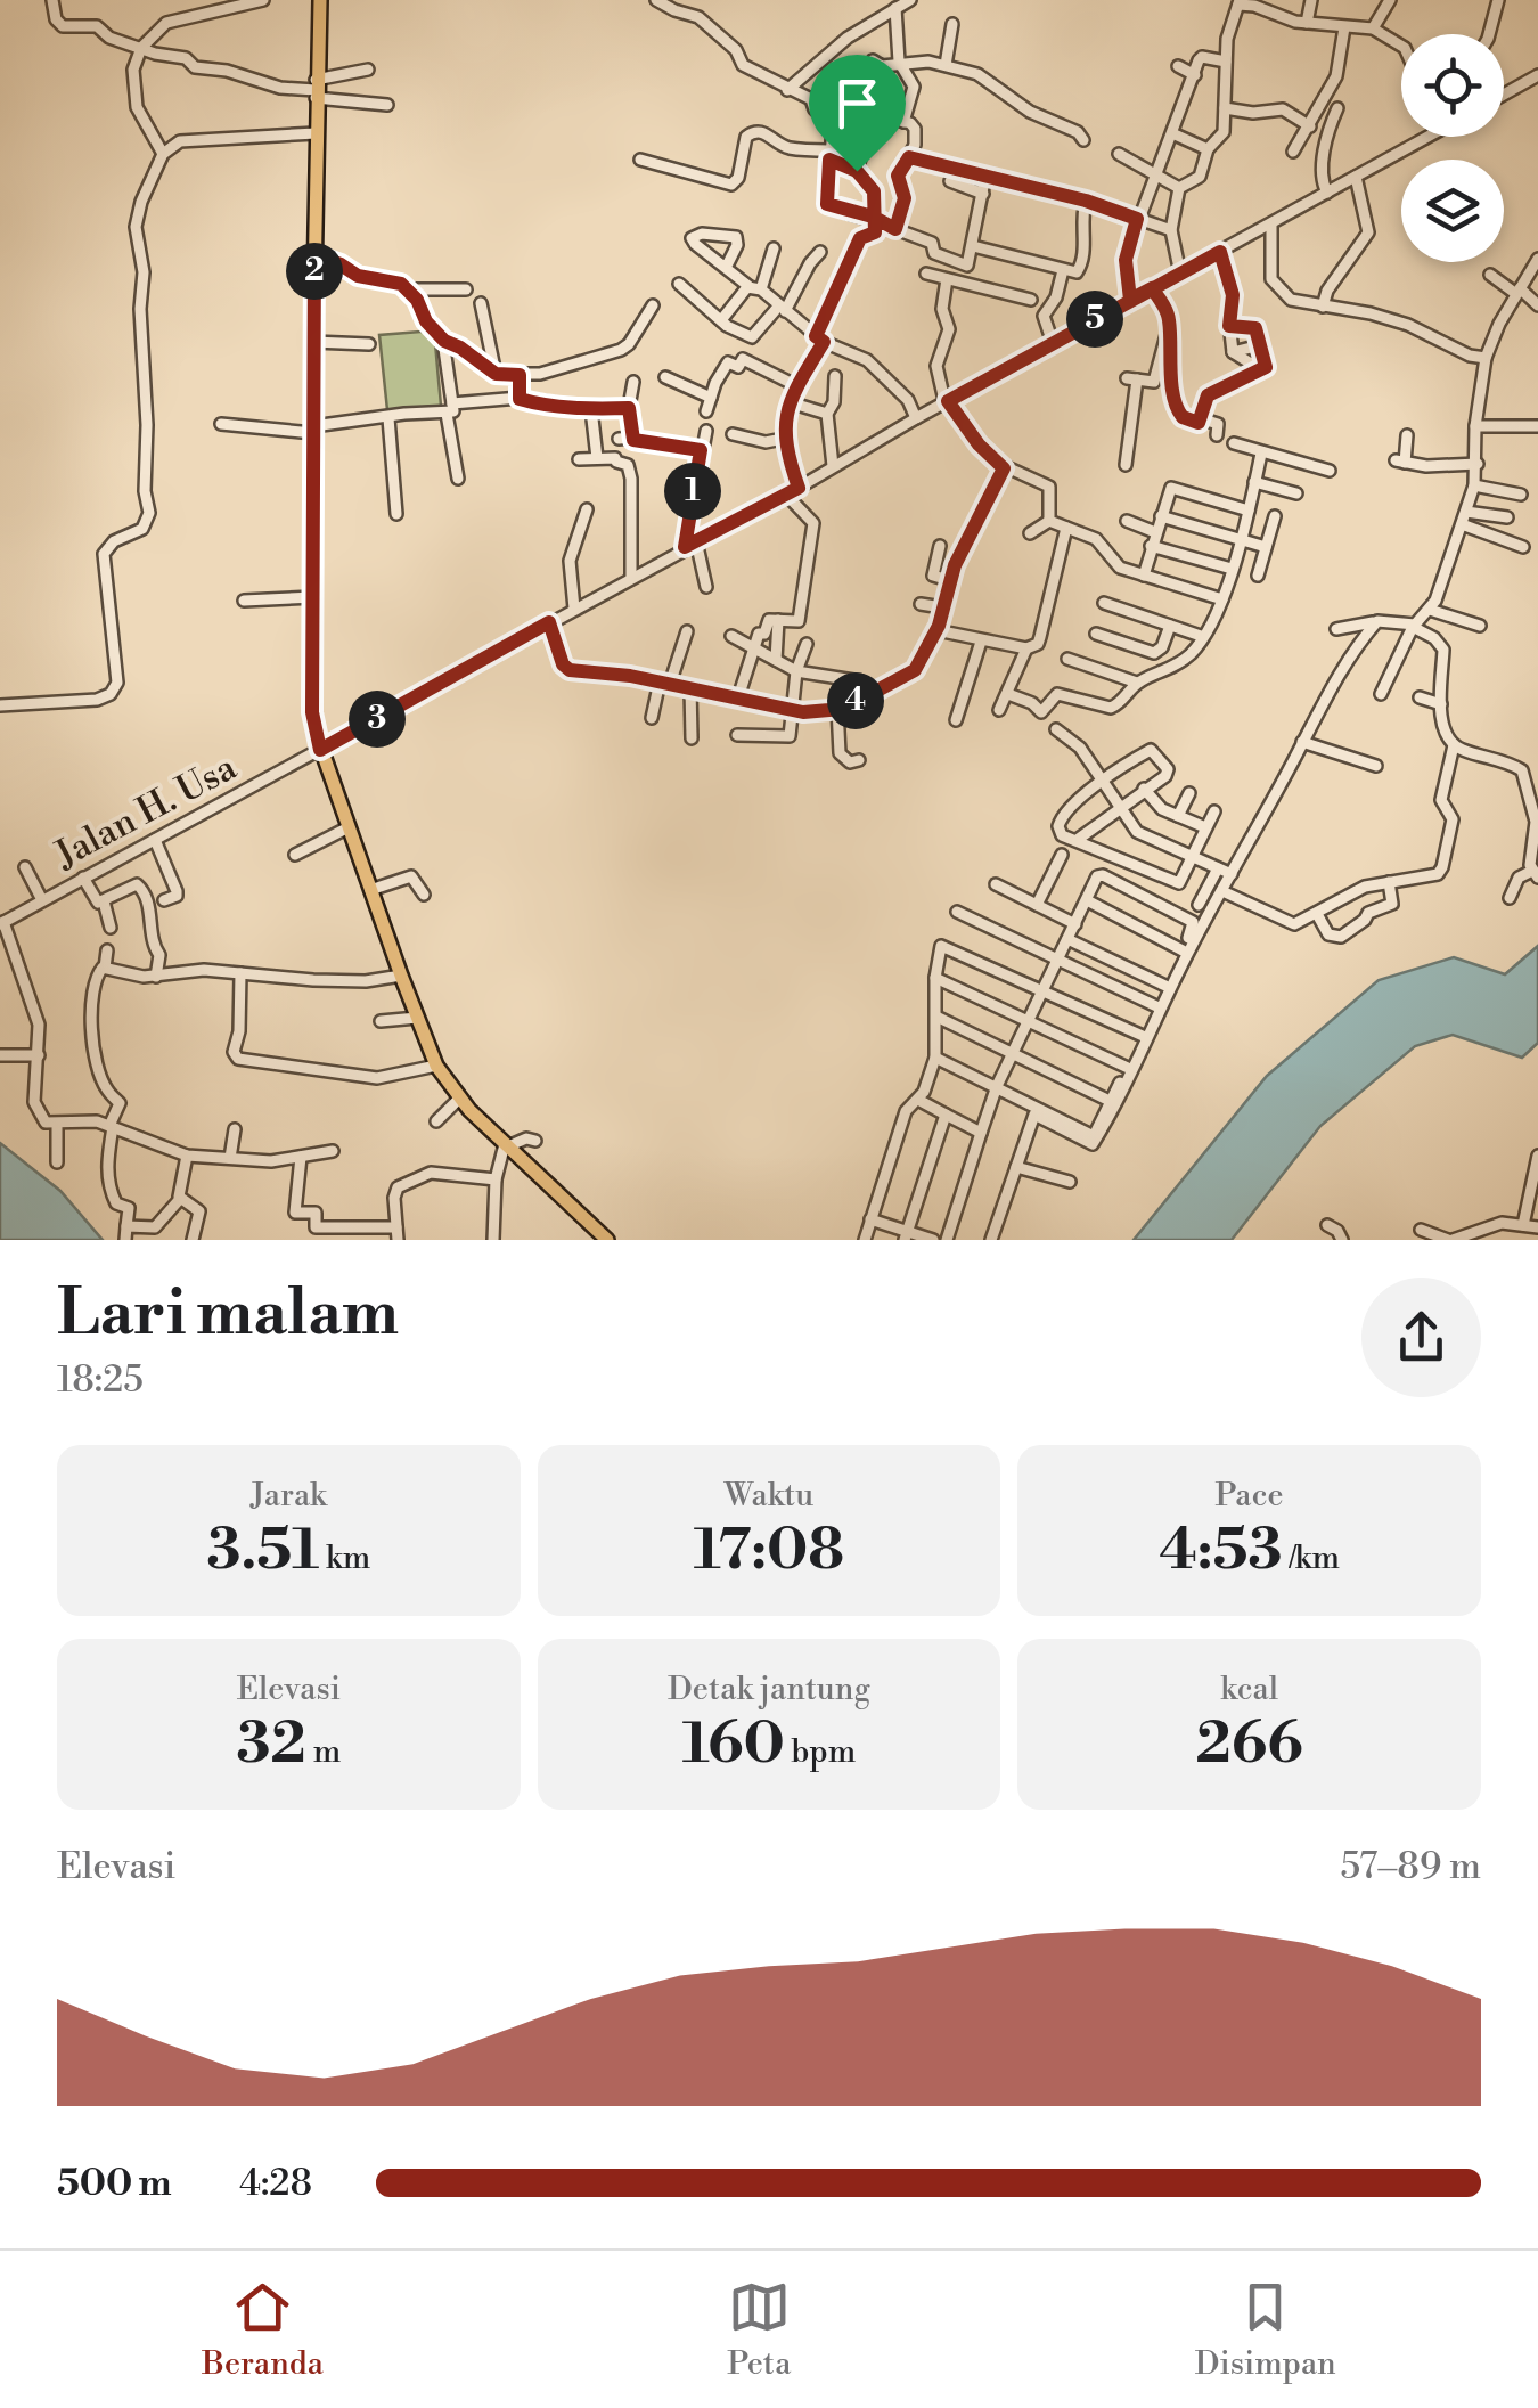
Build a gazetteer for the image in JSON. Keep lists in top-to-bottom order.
{
  "streets": {
    "street": ["Jalan H. Usa"]
  },
  "page": {
    "pins": [
      "2",
      "5",
      "1",
      "4",
      "3"
    ],
    "heading": ["Lari malam", "18:25"],
    "stats": [
      ["Jarak", "3.51 km"],
      ["Waktu", "17:08"],
      ["Pace", "4:53 /km"],
      ["Elevasi", "32 m"],
      ["Detak jantung", "160 bpm"],
      ["kcal", "266"]
    ],
    "chart": ["Elevasi", "57–89 m"],
    "list": [
      {
        "name": "500 m",
        "note": "4:28"
      }
    ],
    "tabs": ["Beranda", "Peta", "Disimpan"]
  }
}
